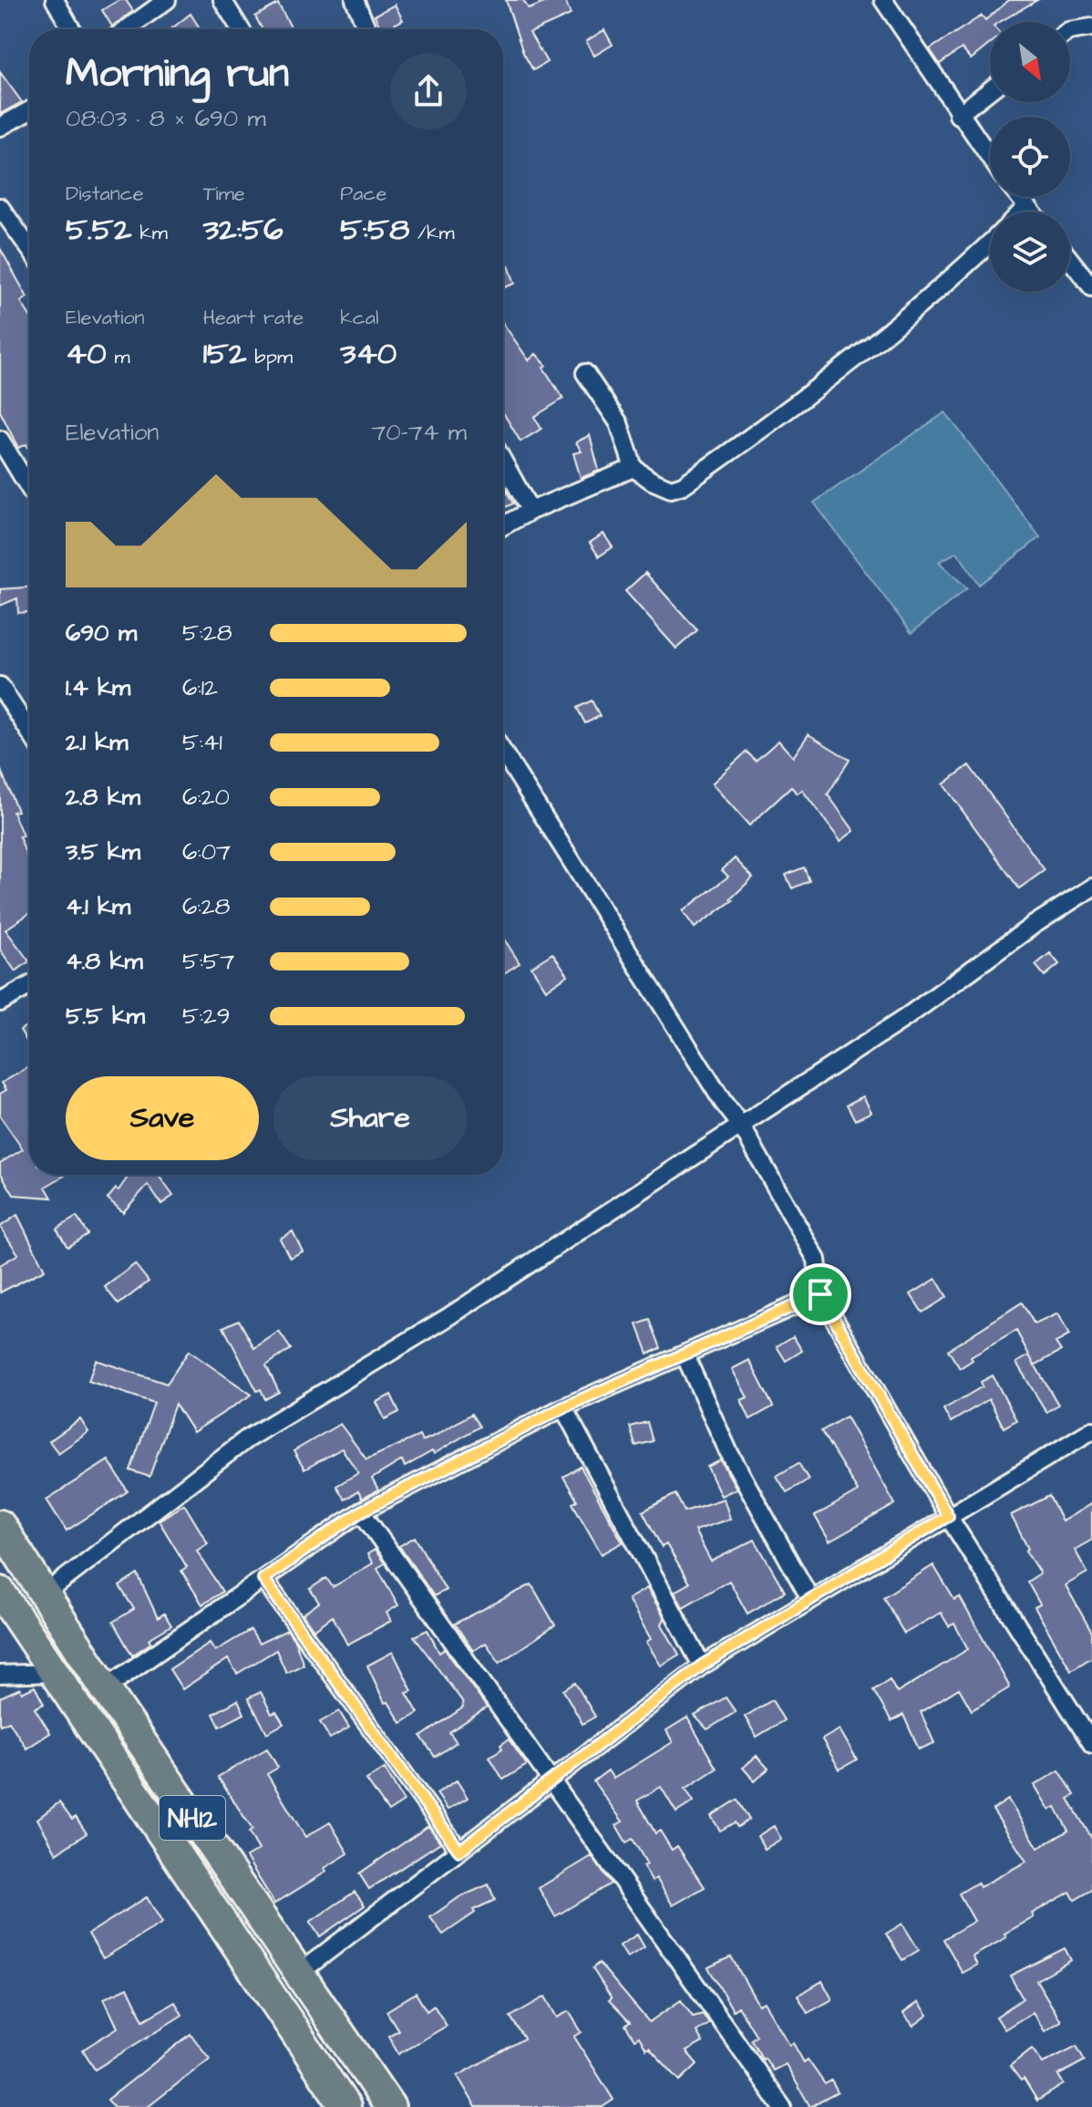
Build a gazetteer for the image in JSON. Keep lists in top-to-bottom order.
{
  "streets": {
    "highway": ["NH12"]
  },
  "north": "bottom right",
  "page": {
    "heading": ["Morning run", "08:03 · 8 × 690 m"],
    "stats": [
      ["Distance", "5.52 km"],
      ["Time", "32:56"],
      ["Pace", "5:58 /km"],
      ["Elevation", "40 m"],
      ["Heart rate", "152 bpm"],
      ["kcal", "340"]
    ],
    "chart": ["Elevation", "70–74 m"],
    "list": [
      {
        "name": "690 m",
        "note": "5:28"
      },
      {
        "name": "1.4 km",
        "note": "6:12"
      },
      {
        "name": "2.1 km",
        "note": "5:41"
      },
      {
        "name": "2.8 km",
        "note": "6:20"
      },
      {
        "name": "3.5 km",
        "note": "6:07"
      },
      {
        "name": "4.1 km",
        "note": "6:28"
      },
      {
        "name": "4.8 km",
        "note": "5:57"
      },
      {
        "name": "5.5 km",
        "note": "5:29"
      }
    ],
    "buttons": ["Save", "Share"]
  }
}
